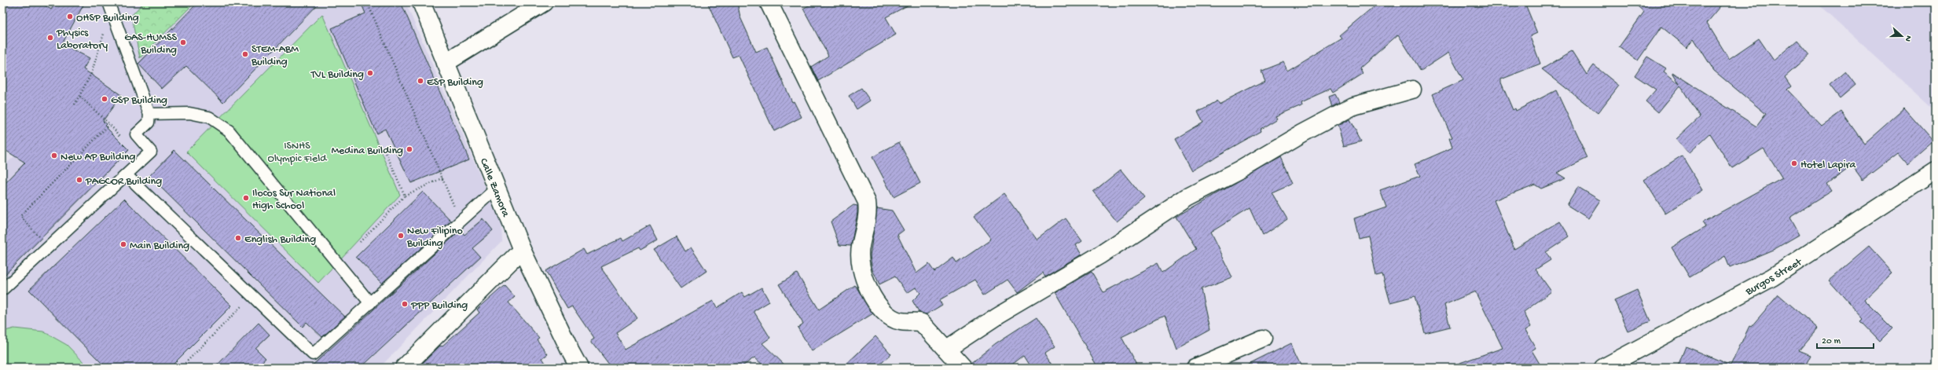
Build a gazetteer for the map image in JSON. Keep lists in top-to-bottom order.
{
  "streets": {
    "street": ["Calle Zamora", "Burgos Street"]
  },
  "parks": ["ISNHS Olympic Field"],
  "places": [
    "OHSP Building",
    "Physics Laboratory",
    "GAS-HUMSS Building",
    "STEM-ABM Building",
    "TVL Building",
    "ESP Building",
    "GSP Building",
    "Medina Building",
    "New AP Building",
    "Hotel Lapira",
    "PAGCOR Building",
    "Ilocos Sur National High School",
    "New Filipino Building",
    "English Building",
    "Main Building",
    "PPP Building"
  ],
  "scale_bar": "20 m",
  "north": "right"
}
